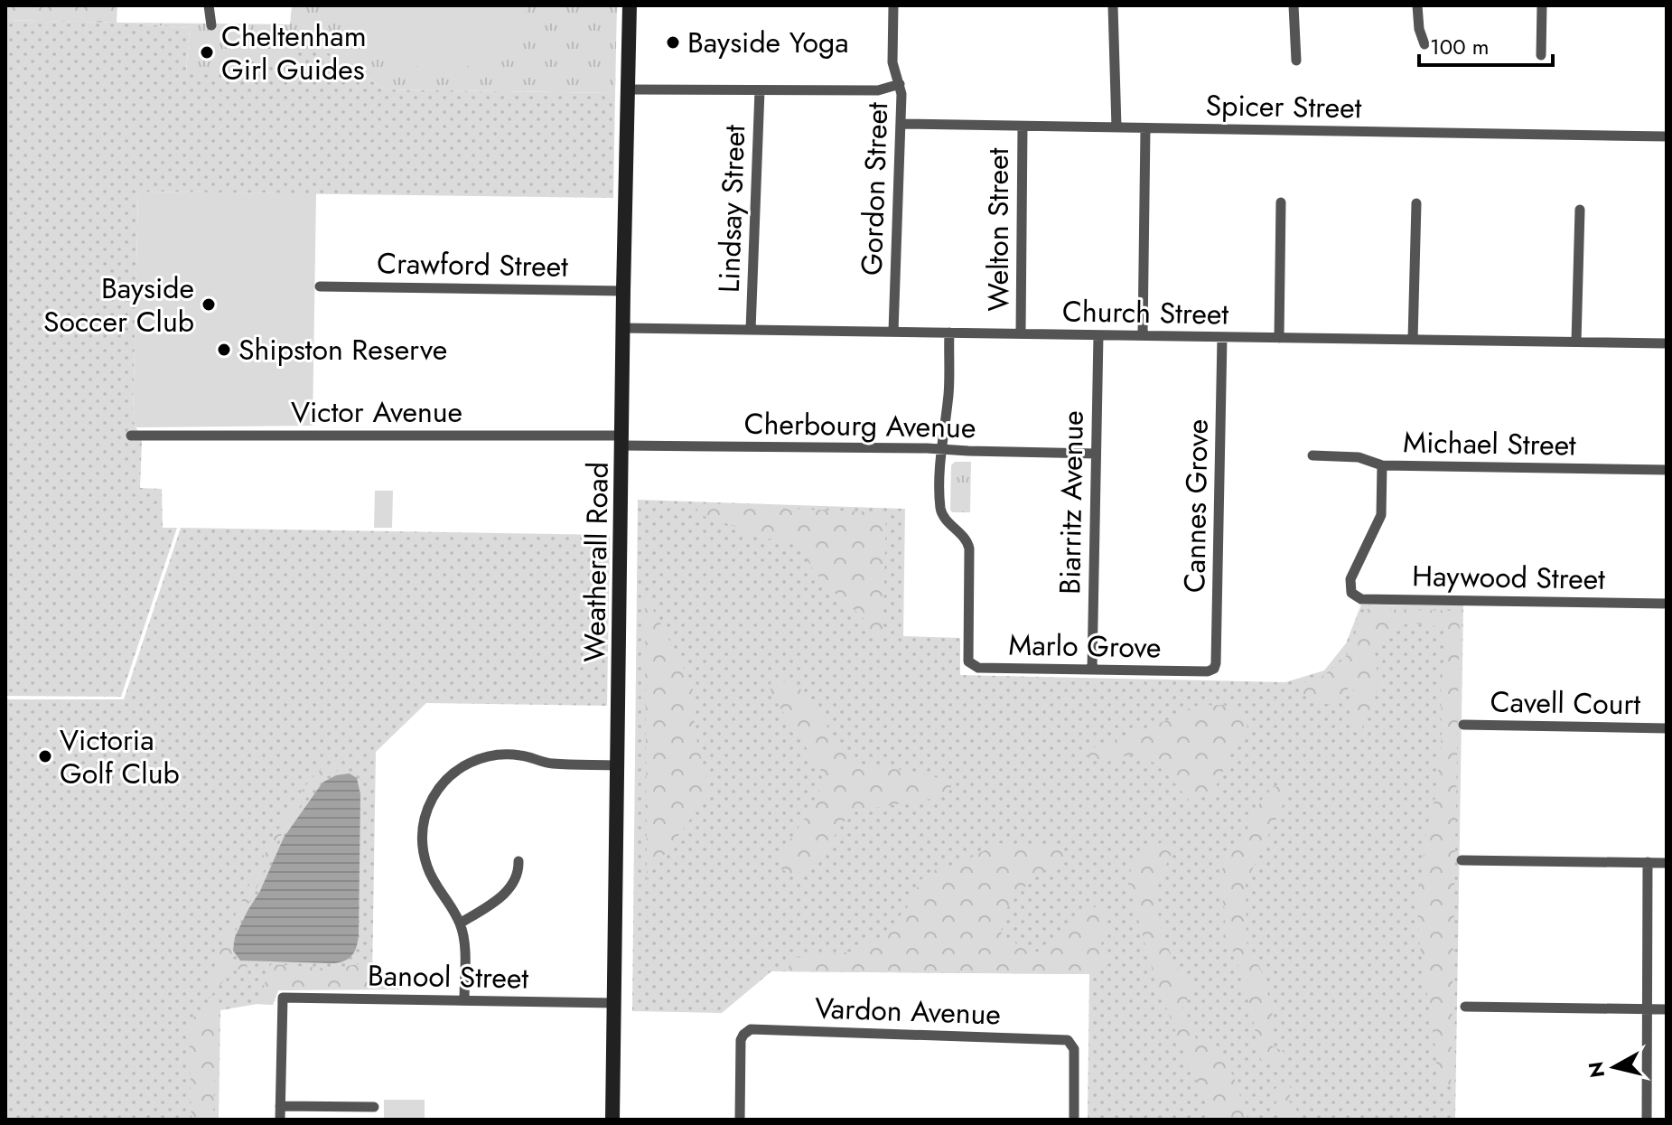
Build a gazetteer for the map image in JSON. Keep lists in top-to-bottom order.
{
  "streets": {
    "street": [
      "Spicer Street",
      "Gordon Street",
      "Lindsay Street",
      "Welton Street",
      "Crawford Street",
      "Church Street",
      "Victor Avenue",
      "Cherbourg Avenue",
      "Michael Street",
      "Biarritz Avenue",
      "Cannes Grove",
      "Weatherall Road",
      "Haywood Street",
      "Marlo Grove",
      "Cavell Court",
      "Banool Street",
      "Vardon Avenue"
    ]
  },
  "crossings": [
    ["Spicer Street", "Gordon Street"],
    ["Spicer Street", "Welton Street"],
    ["Gordon Street", "Church Street"],
    ["Lindsay Street", "Church Street"],
    ["Welton Street", "Church Street"],
    ["Crawford Street", "Weatherall Road"],
    ["Church Street", "Biarritz Avenue"],
    ["Church Street", "Cannes Grove"],
    ["Church Street", "Weatherall Road"],
    ["Victor Avenue", "Cherbourg Avenue"],
    ["Victor Avenue", "Weatherall Road"],
    ["Cherbourg Avenue", "Biarritz Avenue"],
    ["Cherbourg Avenue", "Weatherall Road"],
    ["Cherbourg Avenue", "Marlo Grove"],
    ["Michael Street", "Haywood Street"],
    ["Biarritz Avenue", "Marlo Grove"],
    ["Cannes Grove", "Marlo Grove"],
    ["Weatherall Road", "Banool Street"]
  ],
  "places": [
    "Bayside Yoga",
    "Cheltenham Girl Guides",
    "Bayside Soccer Club",
    "Shipston Reserve",
    "Victoria Golf Club"
  ],
  "scale_bar": "100 m",
  "north": "left"
}
